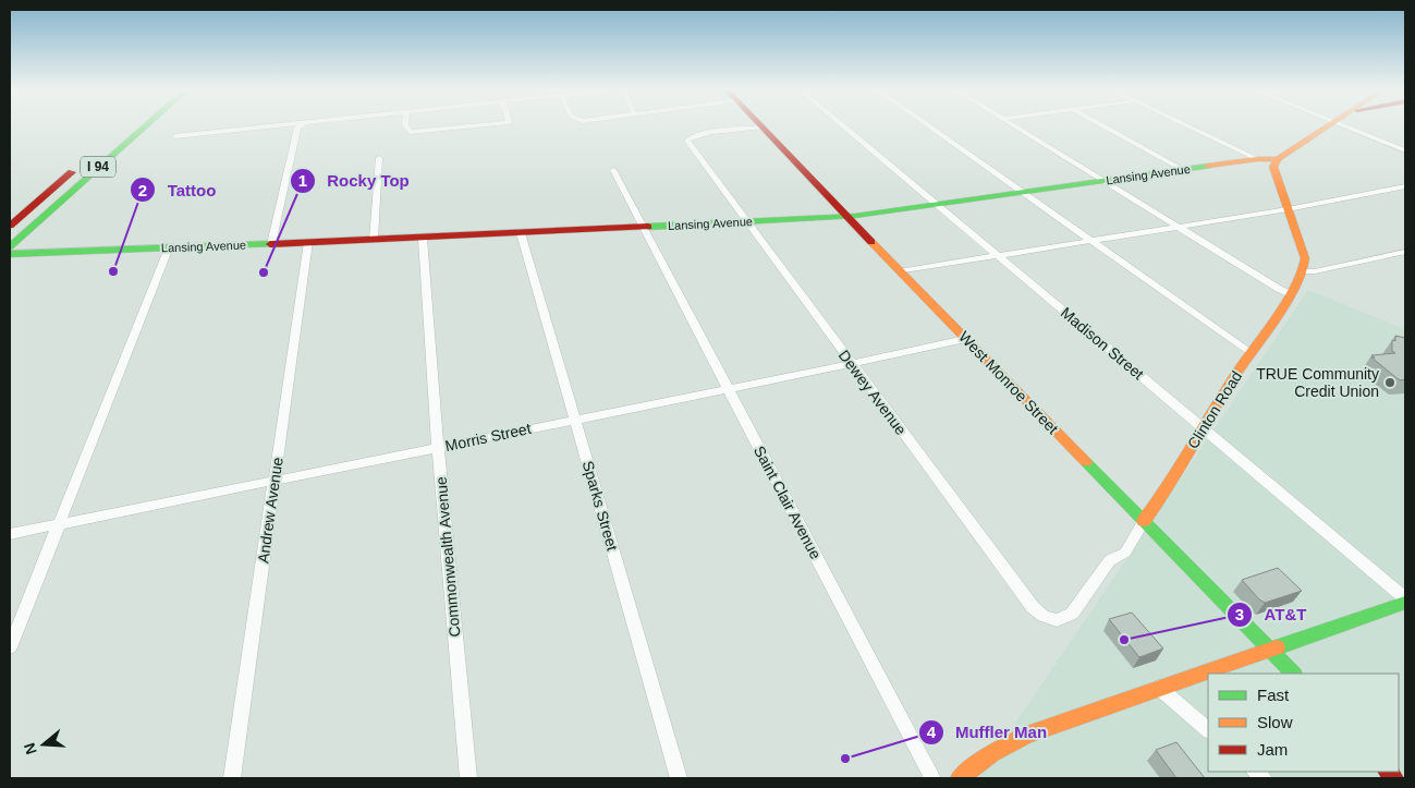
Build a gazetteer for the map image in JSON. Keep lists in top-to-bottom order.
{
  "streets": {
    "main road": [
      "I 94",
      "Lansing Avenue",
      "West Monroe Street",
      "Clinton Road"
    ],
    "street": [
      "Madison Street",
      "Dewey Avenue",
      "Morris Street",
      "Saint Clair Avenue",
      "Sparks Street",
      "Andrew Avenue",
      "Commonwealth Avenue"
    ]
  },
  "crossings": [
    ["Lansing Avenue", "Madison Street"],
    ["Lansing Avenue", "West Monroe Street"],
    ["Lansing Avenue", "Dewey Avenue"],
    ["Lansing Avenue", "Saint Clair Avenue"],
    ["Lansing Avenue", "Sparks Street"],
    ["Lansing Avenue", "Andrew Avenue"],
    ["Lansing Avenue", "Commonwealth Avenue"],
    ["Madison Street", "Clinton Road"],
    ["West Monroe Street", "Dewey Avenue"],
    ["West Monroe Street", "Clinton Road"],
    ["West Monroe Street", "Morris Street"],
    ["Dewey Avenue", "Clinton Road"],
    ["Dewey Avenue", "Morris Street"],
    ["Morris Street", "Saint Clair Avenue"],
    ["Morris Street", "Sparks Street"],
    ["Morris Street", "Andrew Avenue"],
    ["Morris Street", "Commonwealth Avenue"]
  ],
  "places": [
    "Tattoo",
    "Rocky Top",
    "TRUE Community Credit Union",
    "AT&T",
    "Muffler Man"
  ],
  "legend": ["Fast", "Slow", "Jam"],
  "north": "left"
}
